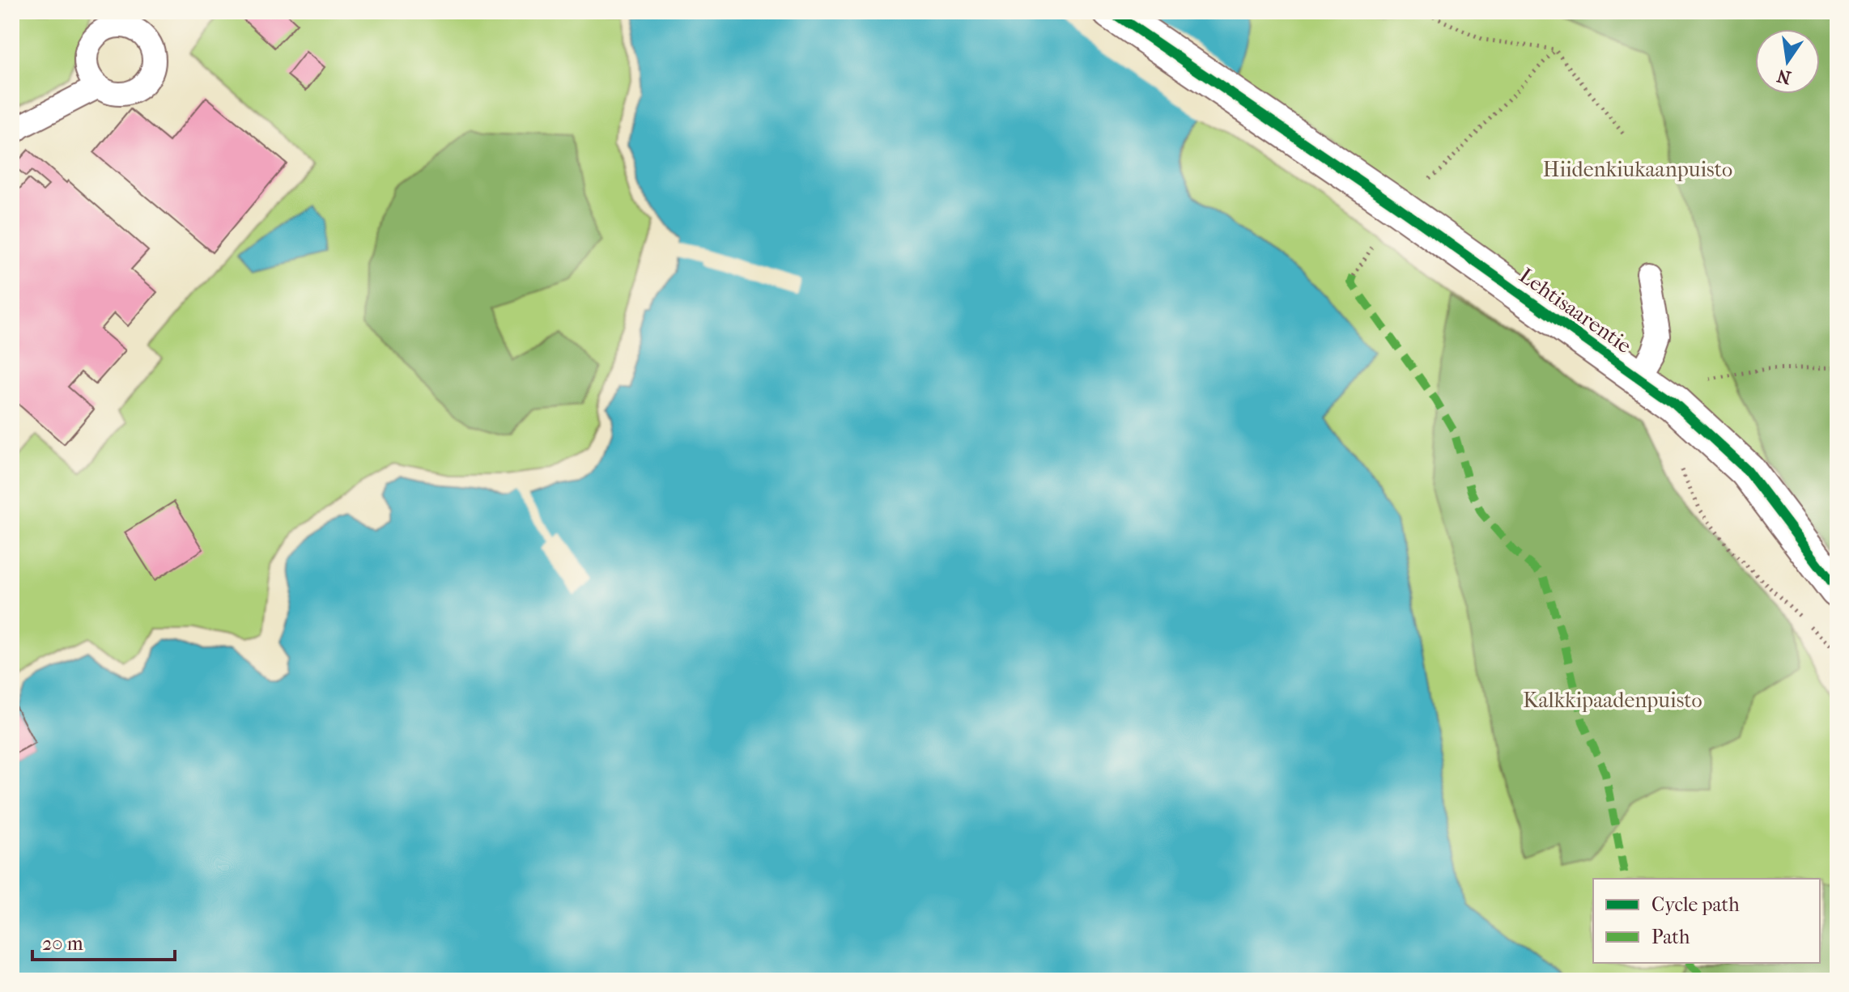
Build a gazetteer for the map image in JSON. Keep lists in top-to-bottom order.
{
  "streets": {
    "street": ["Lehtisaarentie"]
  },
  "parks": ["Hiidenkiukaanpuisto", "Kalkkipaadenpuisto"],
  "legend": ["Cycle path", "Path"],
  "scale_bar": "20 m",
  "north": "bottom"
}
